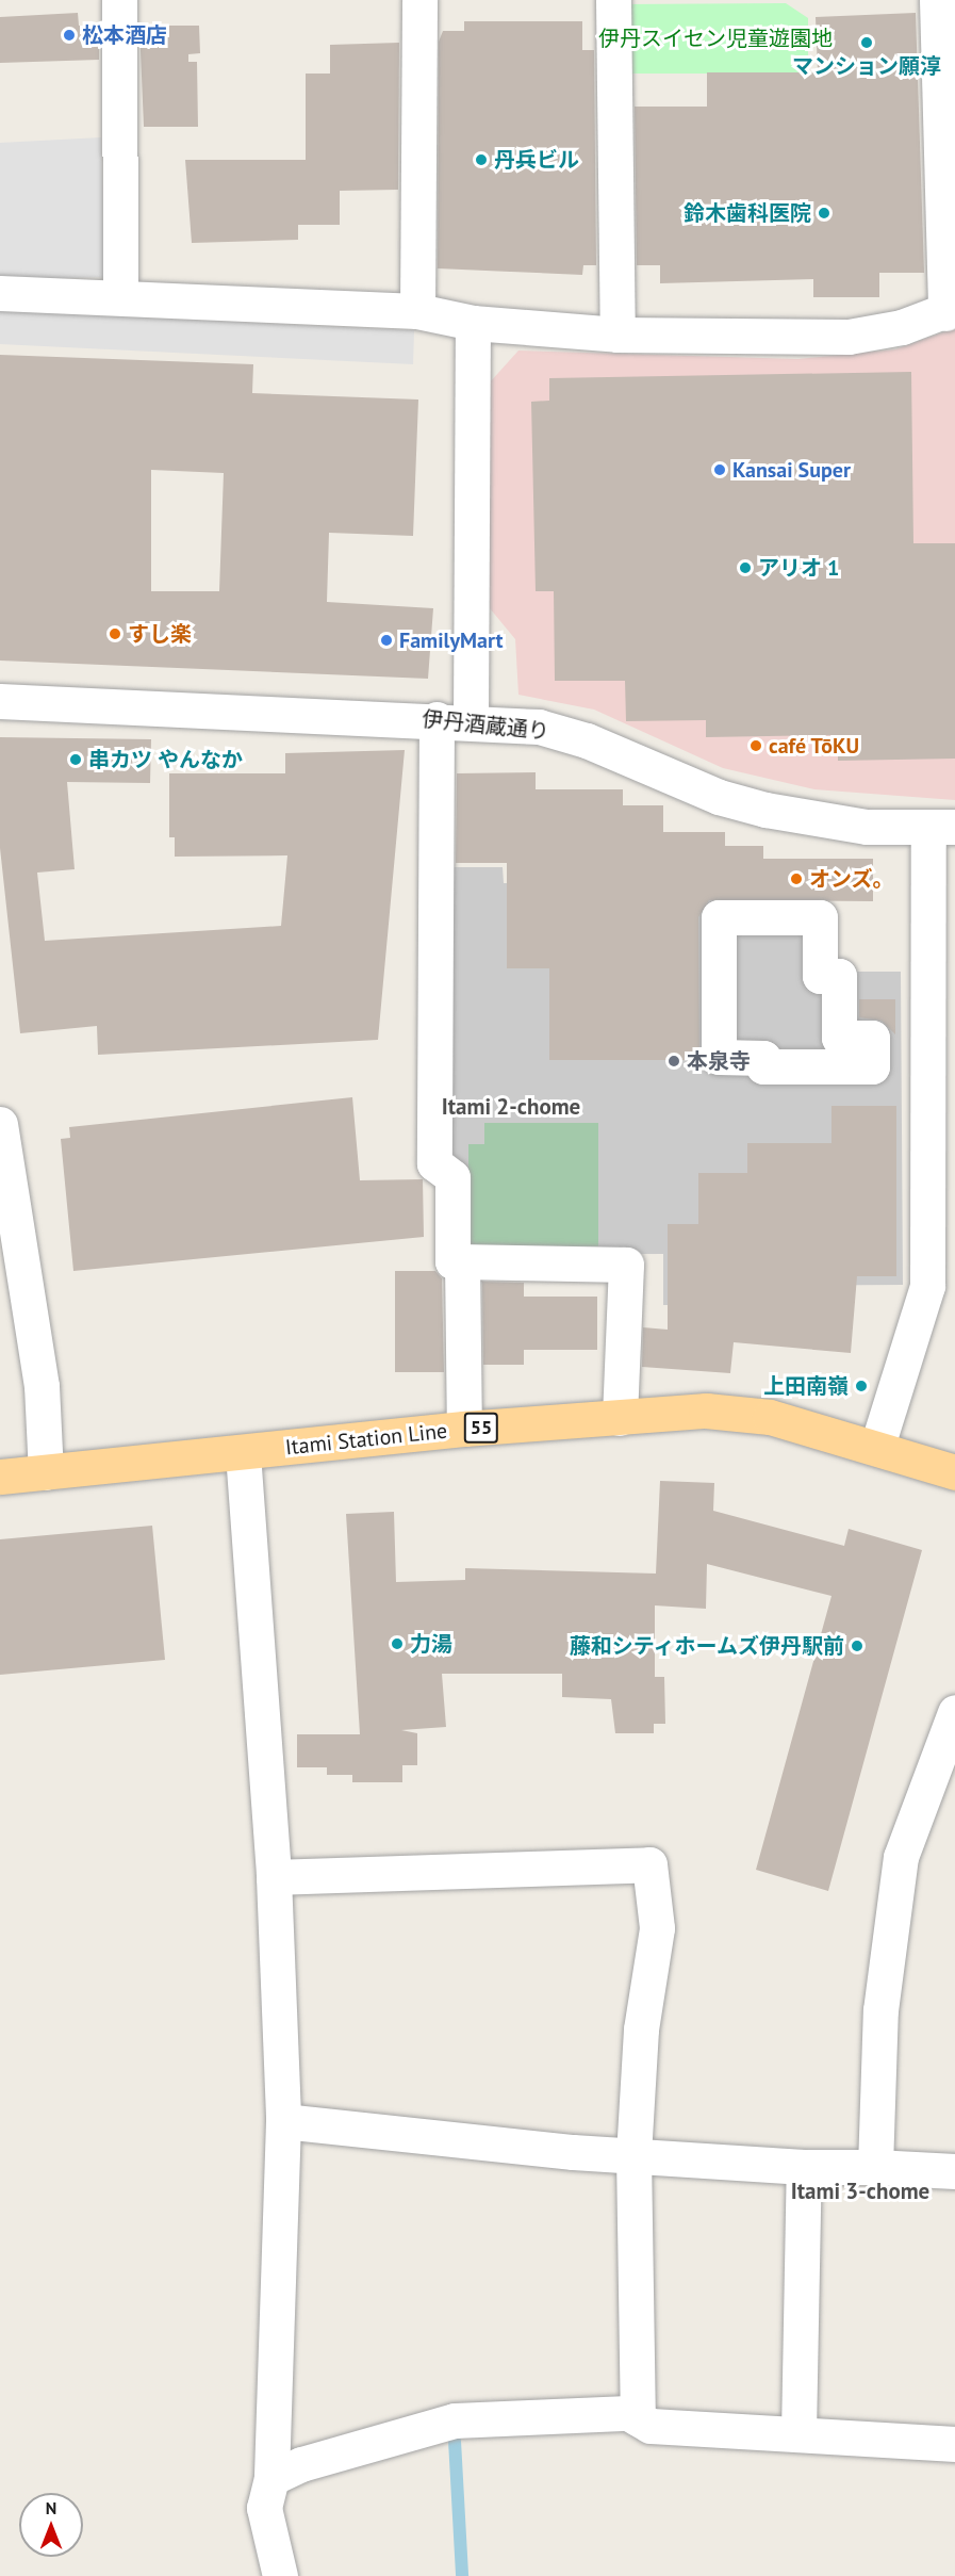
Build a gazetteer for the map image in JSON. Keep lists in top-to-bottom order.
{
  "streets": {
    "main road": ["55", "Itami Station Line"],
    "street": ["伊丹酒蔵通り"]
  },
  "districts": ["Itami 2-chome", "Itami 3-chome"],
  "parks": ["伊丹スイセン児童遊園地"],
  "places": [
    "松本酒店",
    "マンション願淳",
    "丹兵ビル",
    "鈴木歯科医院",
    "Kansai Super",
    "アリオ 1",
    "すし楽",
    "FamilyMart",
    "café TōKU",
    "串カツ やんなか",
    "オンズ。",
    "本泉寺",
    "上田南嶺",
    "力湯",
    "藤和シティホームズ伊丹駅前"
  ],
  "north": "top"
}
